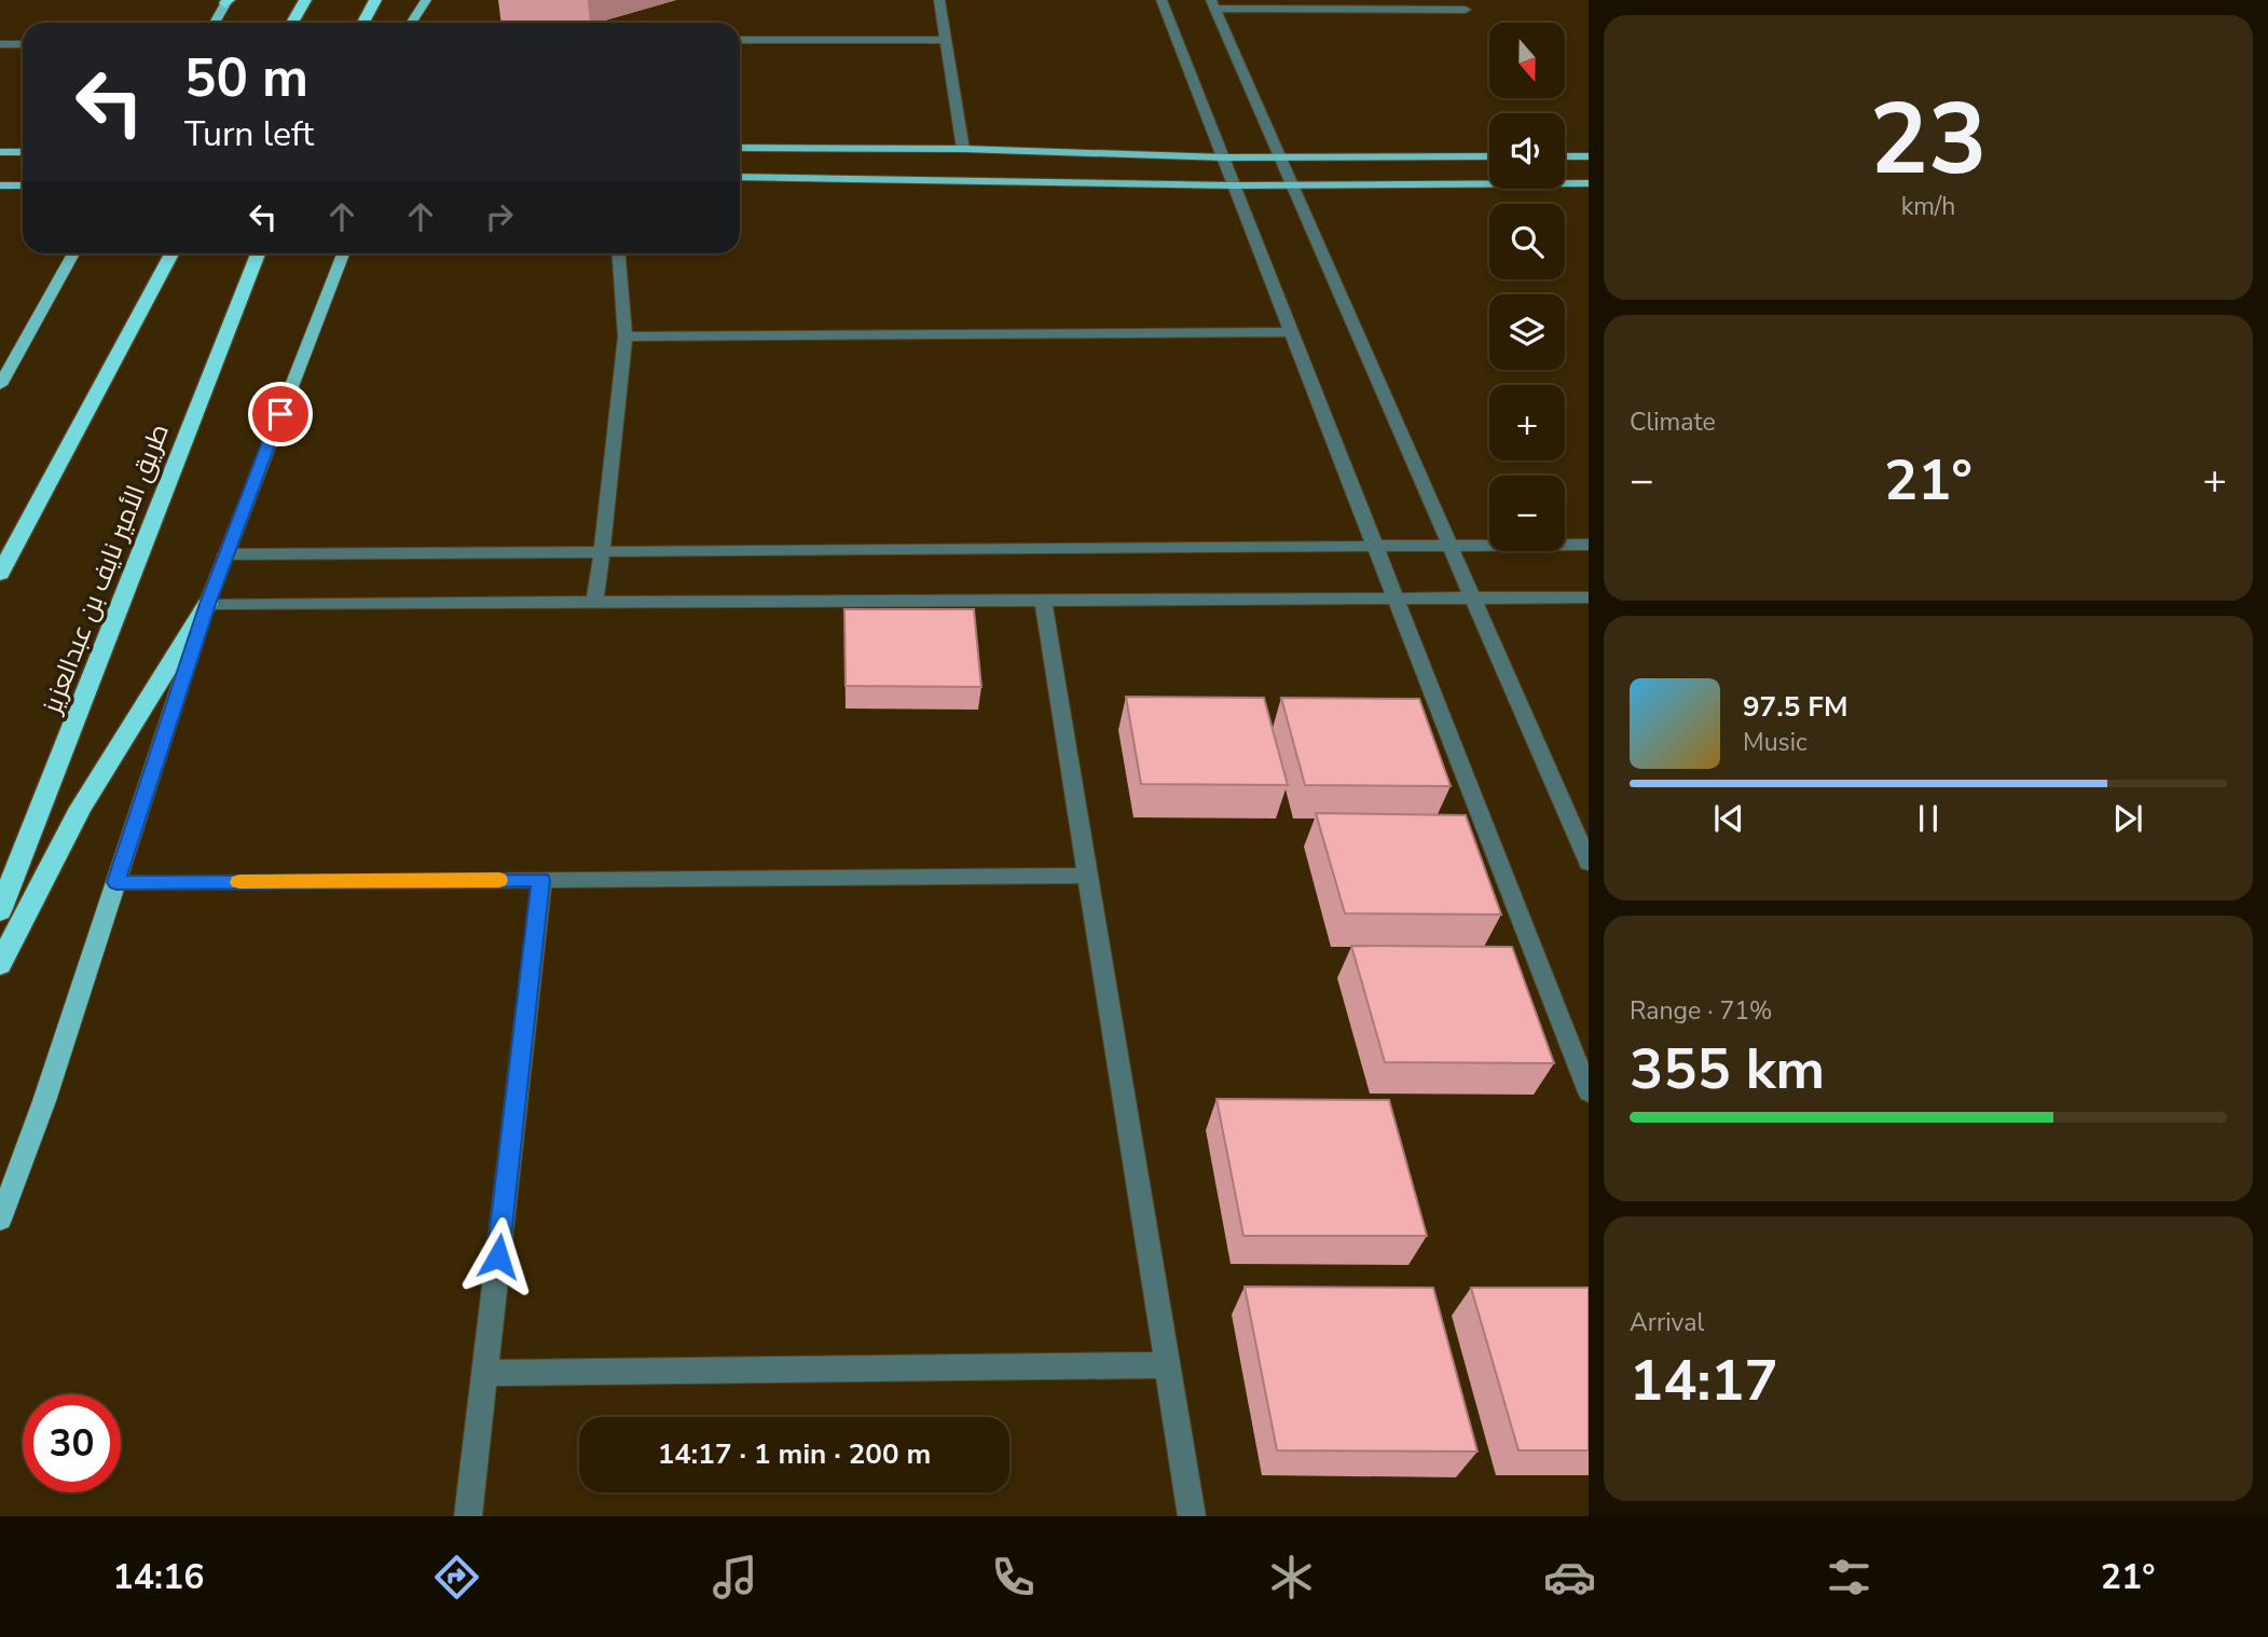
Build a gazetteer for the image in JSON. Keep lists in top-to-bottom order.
{
  "streets": {
    "highway": ["طريق الأمير نايف بن عبدالعزيز"]
  },
  "north": "bottom",
  "page": {
    "tile": [
      ["23", "km/h"],
      "Climate",
      ["Range · 71%", "355 km"],
      ["Arrival", "14:17"]
    ],
    "map_buttons": ["+", "−"],
    "turn": ["50 m", "Turn left"],
    "heat": ["−", "21°", "+"],
    "song": ["97.5 FM", "Music"],
    "limit": "30",
    "trip": "14:17 · 1 min · 200 m",
    "tabs": ["14:16", "21°"]
  }
}
